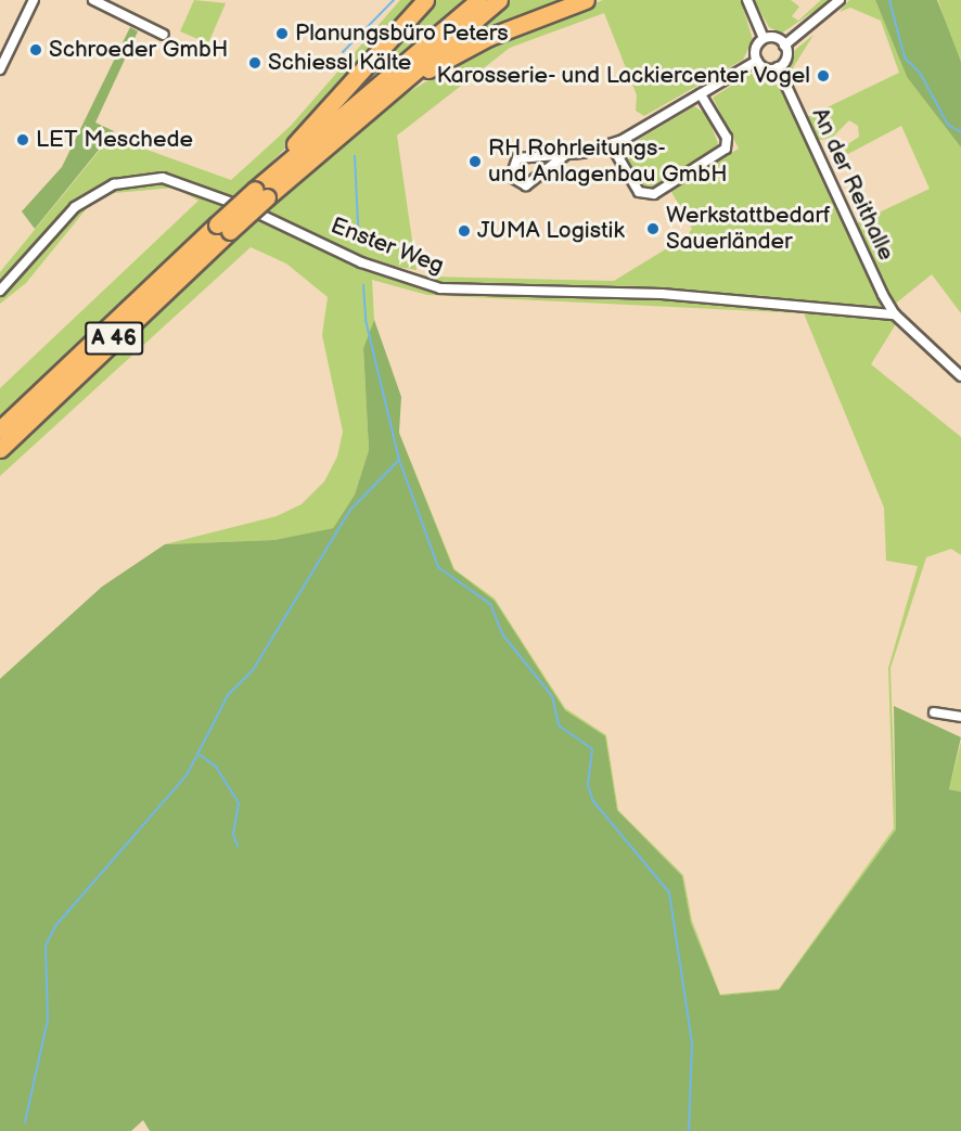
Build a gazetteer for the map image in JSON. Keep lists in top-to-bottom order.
{
  "streets": {
    "highway": ["A 46"],
    "street": ["An der Reithalle", "Enster Weg"]
  },
  "crossings": [
    ["An der Reithalle", "Enster Weg"]
  ],
  "places": [
    "Planungsbüro Peters",
    "Schroeder GmbH",
    "Schiessl Kälte",
    "Karosserie- und Lackiercenter Vogel",
    "LET Meschede",
    "RH Rohrleitungs- und Anlagenbau GmbH",
    "Werkstattbedarf Sauerländer",
    "JUMA Logistik"
  ]
}
